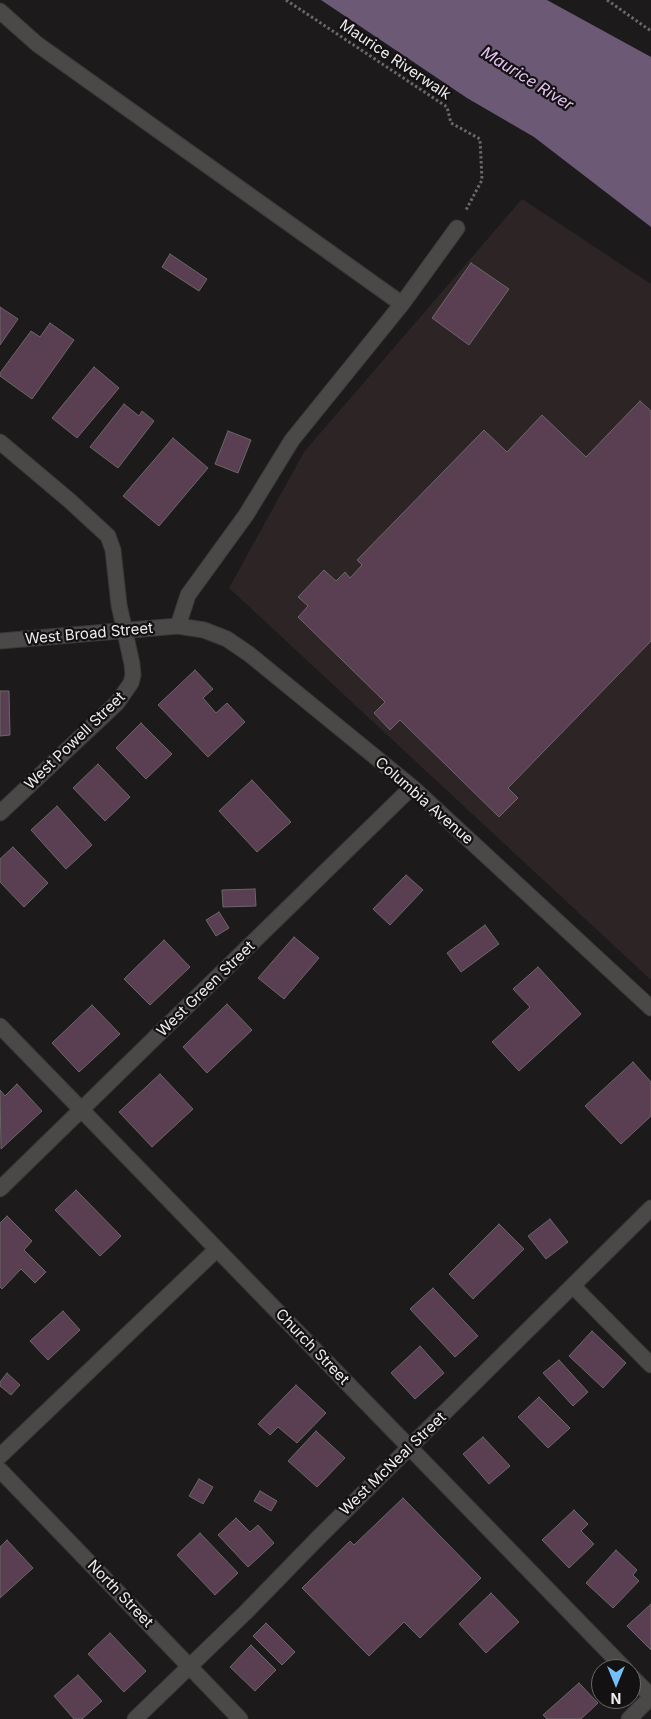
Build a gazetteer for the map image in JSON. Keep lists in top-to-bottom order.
{
  "streets": {
    "street": [
      "West Broad Street",
      "West Powell Street",
      "Columbia Avenue",
      "West Green Street",
      "Church Street",
      "West McNeal Street",
      "North Street"
    ],
    "path": ["Maurice Riverwalk"]
  },
  "crossings": [
    ["West Broad Street", "West Powell Street"],
    ["West Broad Street", "Columbia Avenue"],
    ["Columbia Avenue", "West Green Street"],
    ["West Green Street", "Church Street"],
    ["Church Street", "West McNeal Street"],
    ["West McNeal Street", "North Street"]
  ],
  "water": ["Maurice River"],
  "north": "bottom"
}
